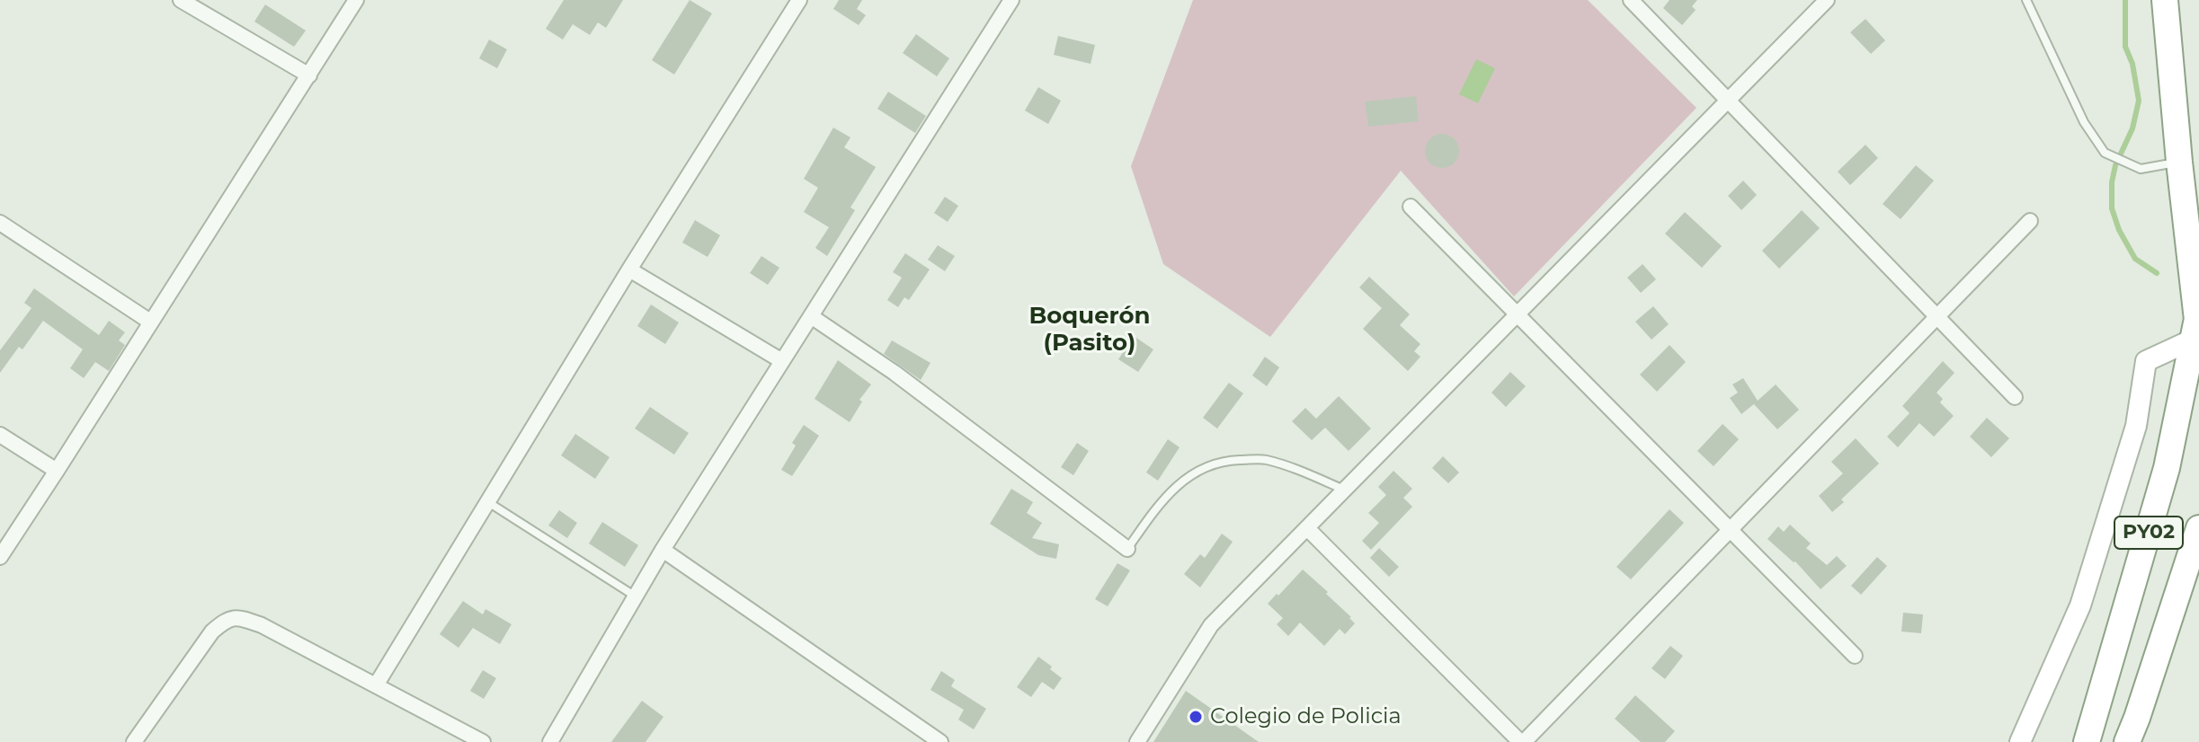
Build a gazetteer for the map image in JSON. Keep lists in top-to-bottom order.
{
  "streets": {
    "highway": ["PY02"]
  },
  "districts": ["Boquerón (Pasito)"],
  "places": ["Colegio de Policia"]
}
